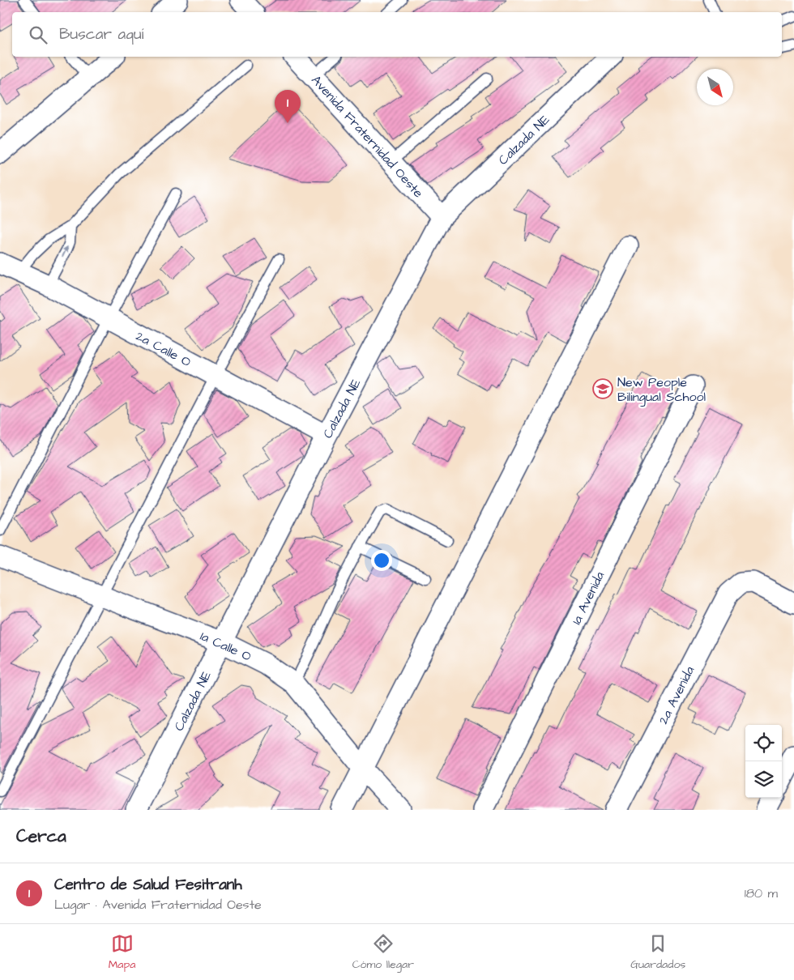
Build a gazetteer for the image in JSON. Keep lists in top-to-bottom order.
{
  "streets": {
    "street": [
      "Avenida Fraternidad Oeste",
      "Calzada NE",
      "2a Calle O",
      "1a Avenida",
      "1a Calle O",
      "2a Avenida"
    ]
  },
  "crossings": [
    ["Avenida Fraternidad Oeste", "Calzada NE"],
    ["Calzada NE", "2a Calle O"],
    ["Calzada NE", "1a Calle O"]
  ],
  "places": {
    "school or university": ["New People Bilingual School"]
  },
  "north": "bottom right",
  "page": {
    "search": "Buscar aquí",
    "pins": "1",
    "heading": "Cerca",
    "list": [
      {
        "mark": "1",
        "name": "Centro de Salud Fesitranh",
        "note": "Lugar · Avenida Fraternidad Oeste",
        "value": "180 m"
      }
    ],
    "nav": ["Mapa", "Cómo llegar", "Guardados"]
  }
}
